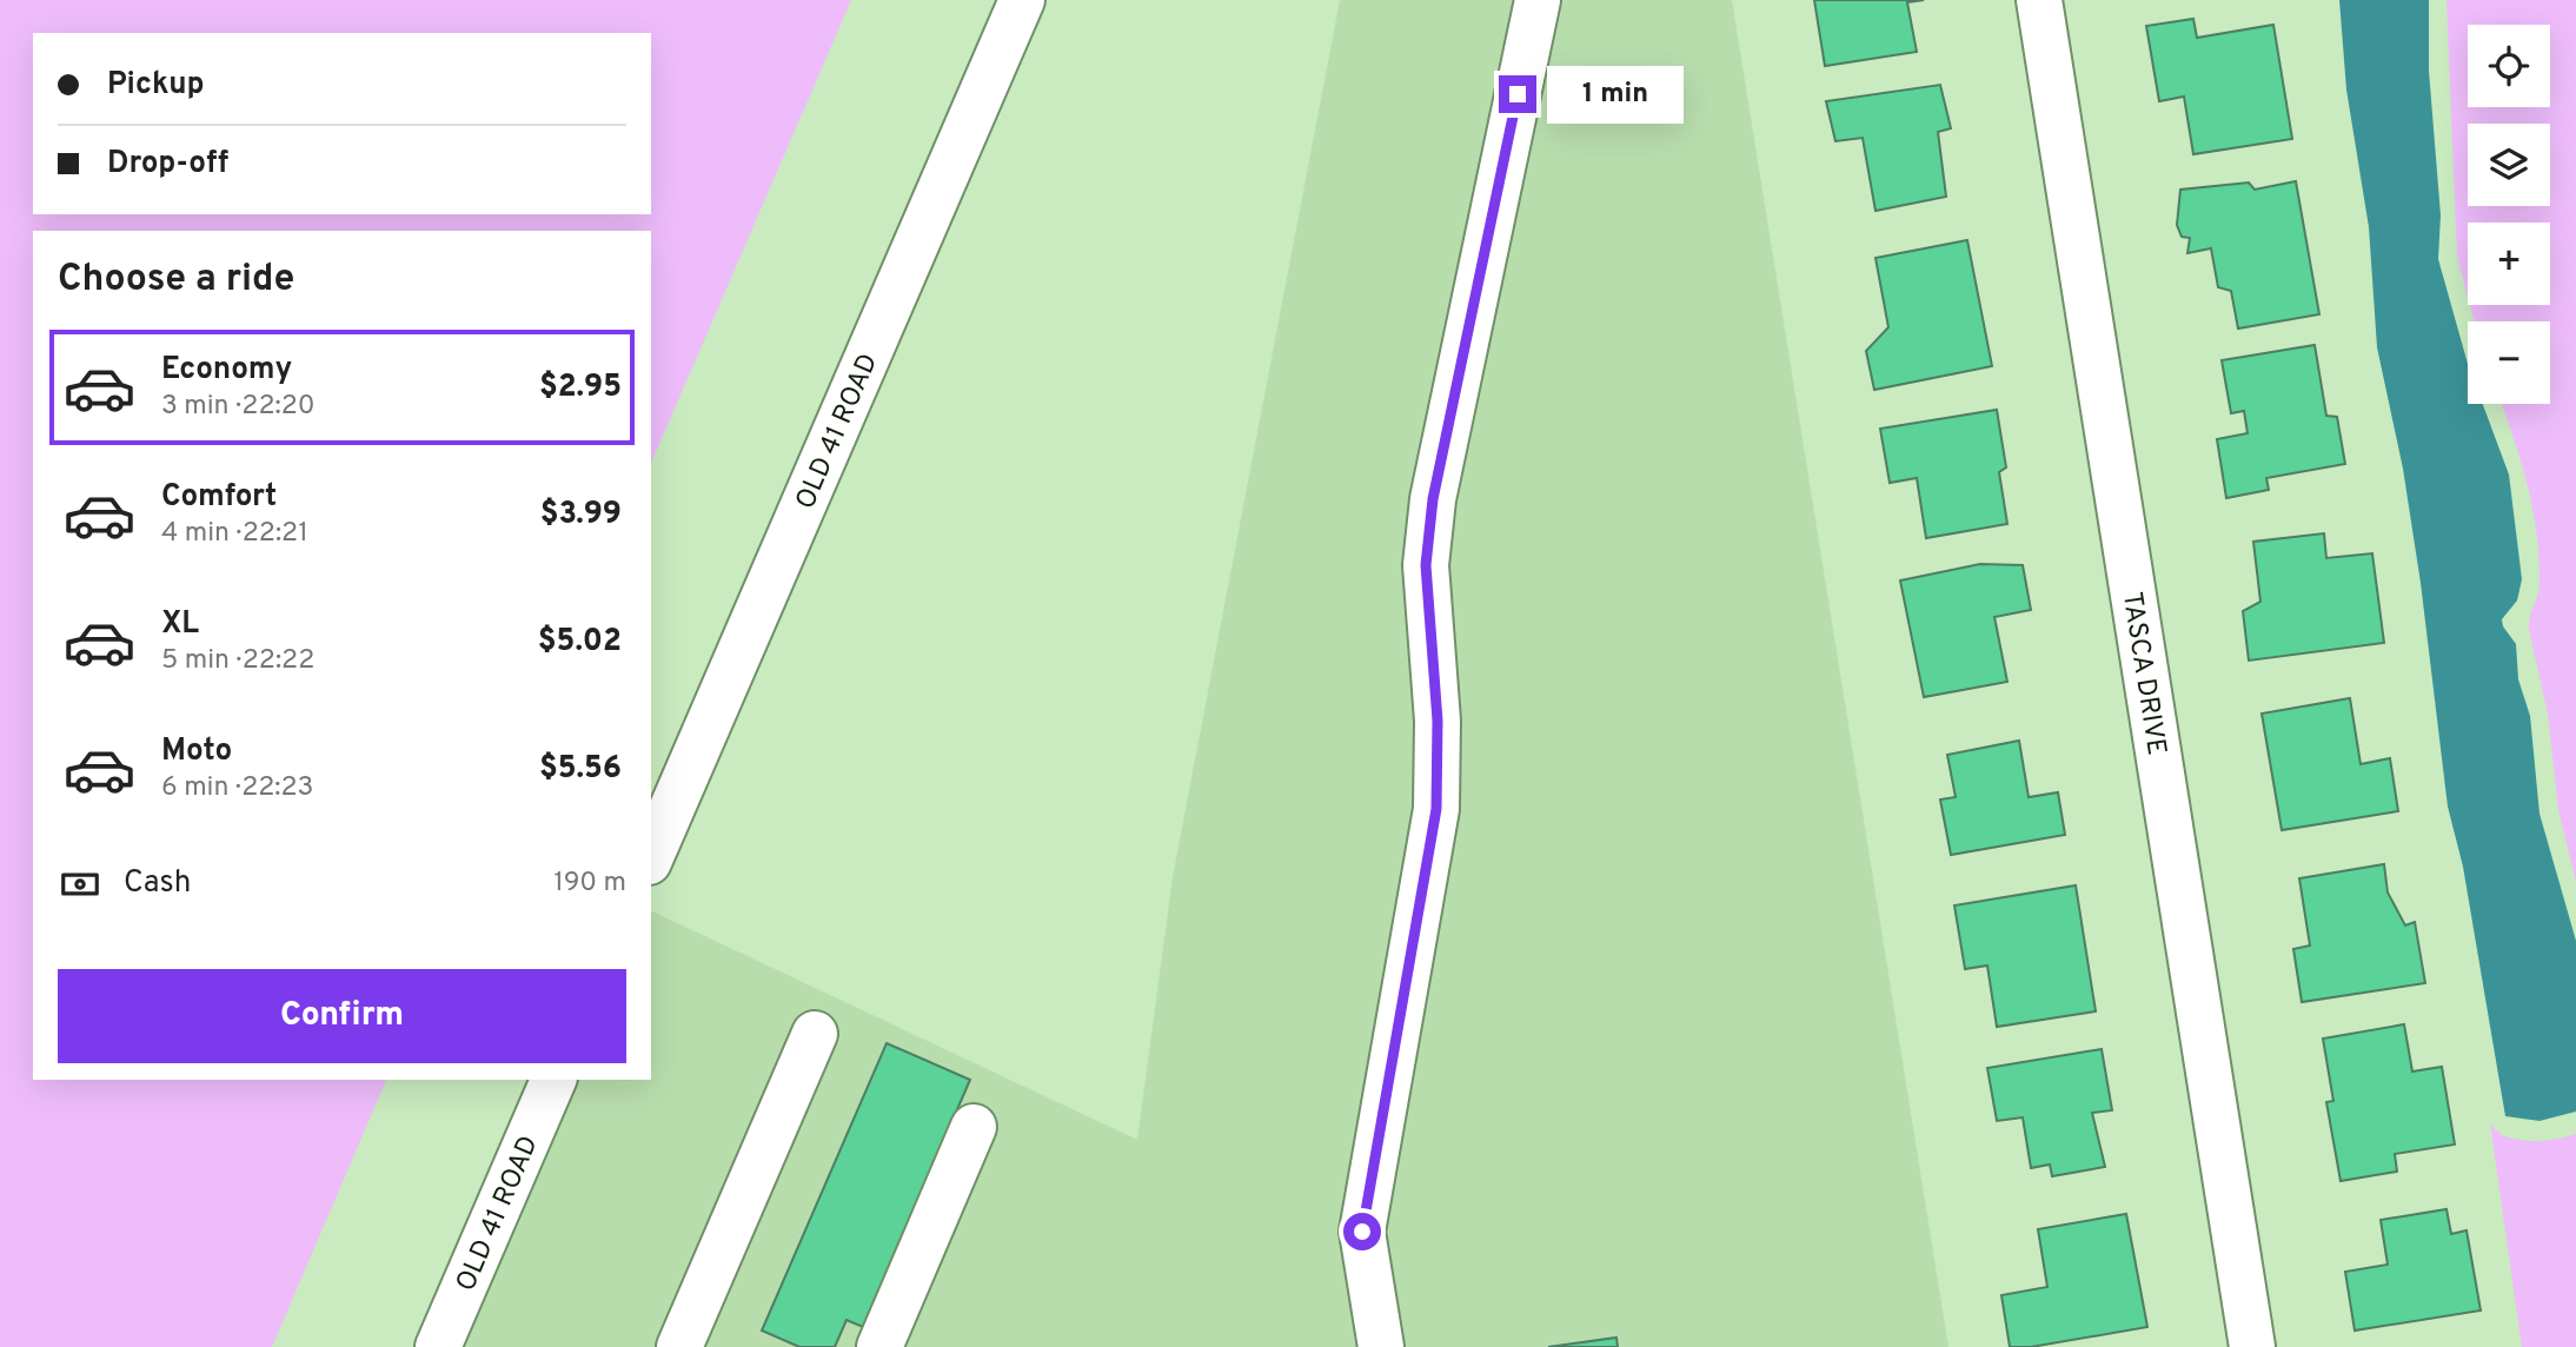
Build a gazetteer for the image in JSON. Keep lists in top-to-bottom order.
{
  "streets": {
    "street": ["OLD 41 ROAD", "TASCA DRIVE"]
  },
  "page": {
    "map_buttons": ["+", "−"],
    "banner": ["Pickup", "Drop-off"],
    "bubble": "1 min",
    "heading": "Choose a ride",
    "list": [
      {
        "name": "Economy",
        "note": "3 min · 22:20",
        "value": "$2.95"
      },
      {
        "name": "Comfort",
        "note": "4 min · 22:21",
        "value": "$3.99"
      },
      {
        "name": "XL",
        "note": "5 min · 22:22",
        "value": "$5.02"
      },
      {
        "name": "Moto",
        "note": "6 min · 22:23",
        "value": "$5.56"
      }
    ],
    "pay": ["Cash", "190 m"],
    "buttons": "Confirm"
  }
}
